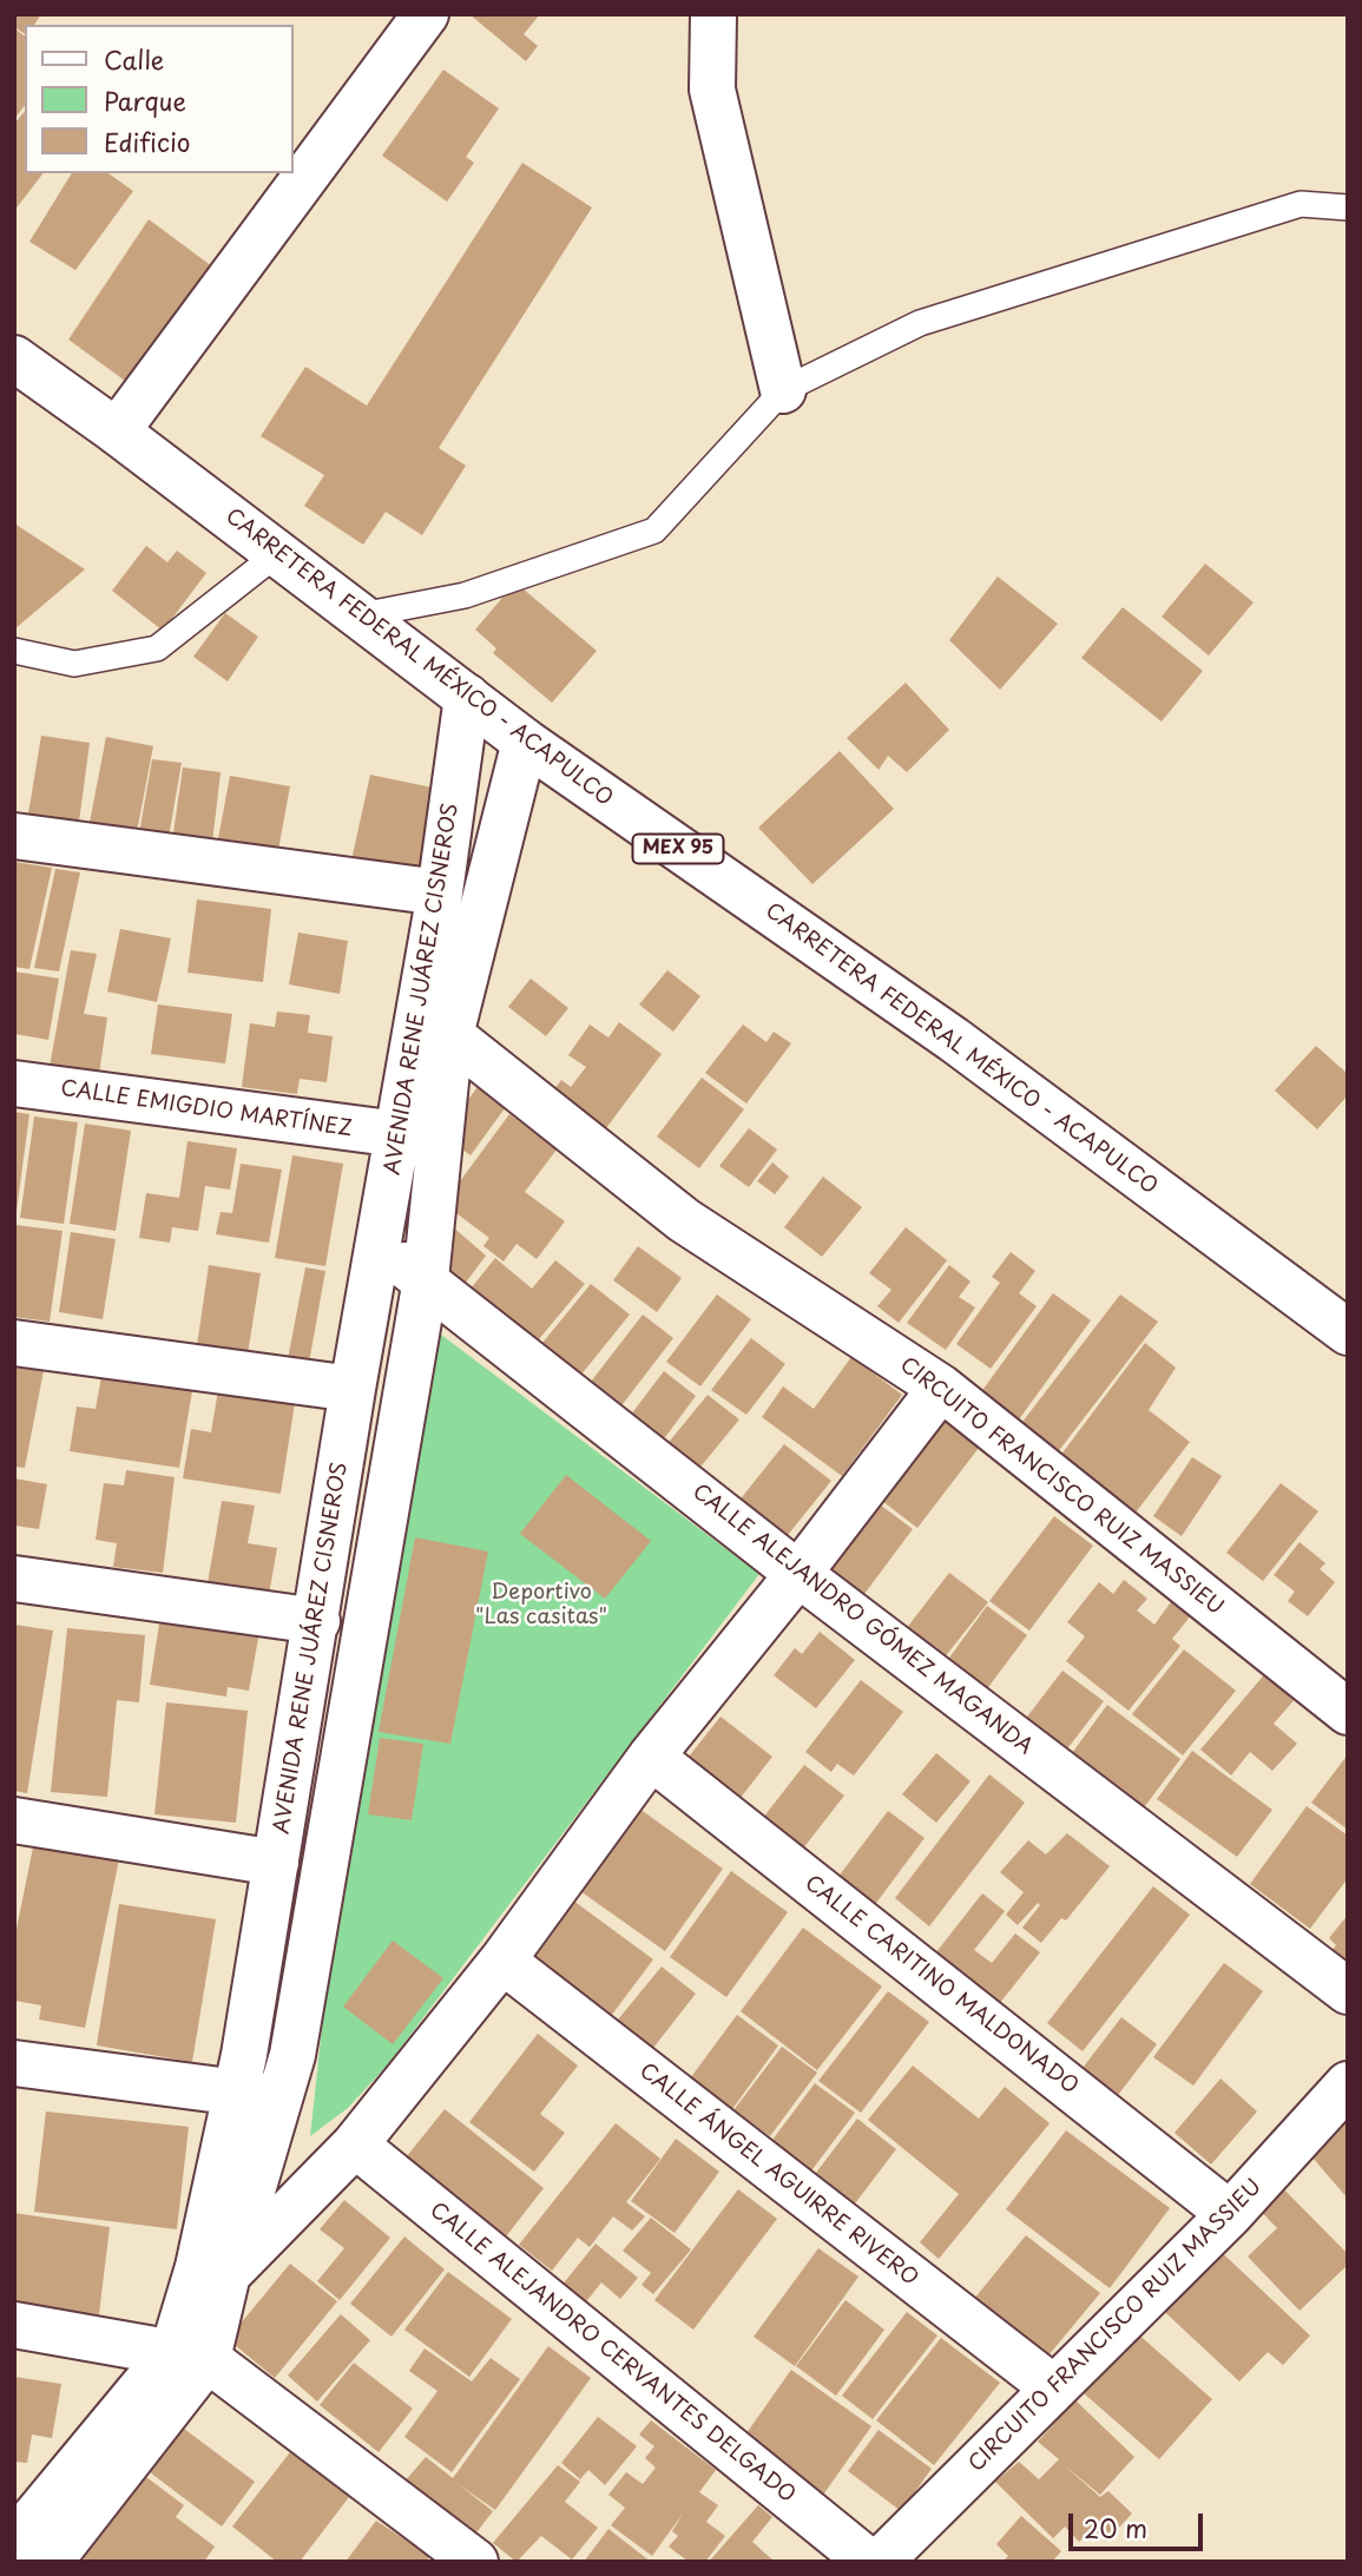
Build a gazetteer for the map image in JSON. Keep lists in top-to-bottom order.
{
  "streets": {
    "street": [
      "CARRETERA FEDERAL MÉXICO - ACAPULCO",
      "MEX 95",
      "AVENIDA RENE JUÁREZ CISNEROS",
      "CALLE EMIGDIO MARTÍNEZ",
      "CIRCUITO FRANCISCO RUIZ MASSIEU",
      "CALLE ALEJANDRO GÓMEZ MAGANDA",
      "CALLE CARITINO MALDONADO",
      "CALLE ÁNGEL AGUIRRE RIVERO",
      "CALLE ALEJANDRO CERVANTES DELGADO"
    ]
  },
  "crossings": [
    ["CARRETERA FEDERAL MÉXICO - ACAPULCO", "AVENIDA RENE JUÁREZ CISNEROS"],
    ["AVENIDA RENE JUÁREZ CISNEROS", "CALLE EMIGDIO MARTÍNEZ"],
    ["AVENIDA RENE JUÁREZ CISNEROS", "CIRCUITO FRANCISCO RUIZ MASSIEU"],
    ["AVENIDA RENE JUÁREZ CISNEROS", "CALLE ALEJANDRO GÓMEZ MAGANDA"],
    ["CIRCUITO FRANCISCO RUIZ MASSIEU", "CALLE CARITINO MALDONADO"],
    ["CIRCUITO FRANCISCO RUIZ MASSIEU", "CALLE ÁNGEL AGUIRRE RIVERO"]
  ],
  "parks": ["Deportivo \"Las casitas\""],
  "legend": ["Calle", "Parque", "Edificio"],
  "scale_bar": "20 m"
}
